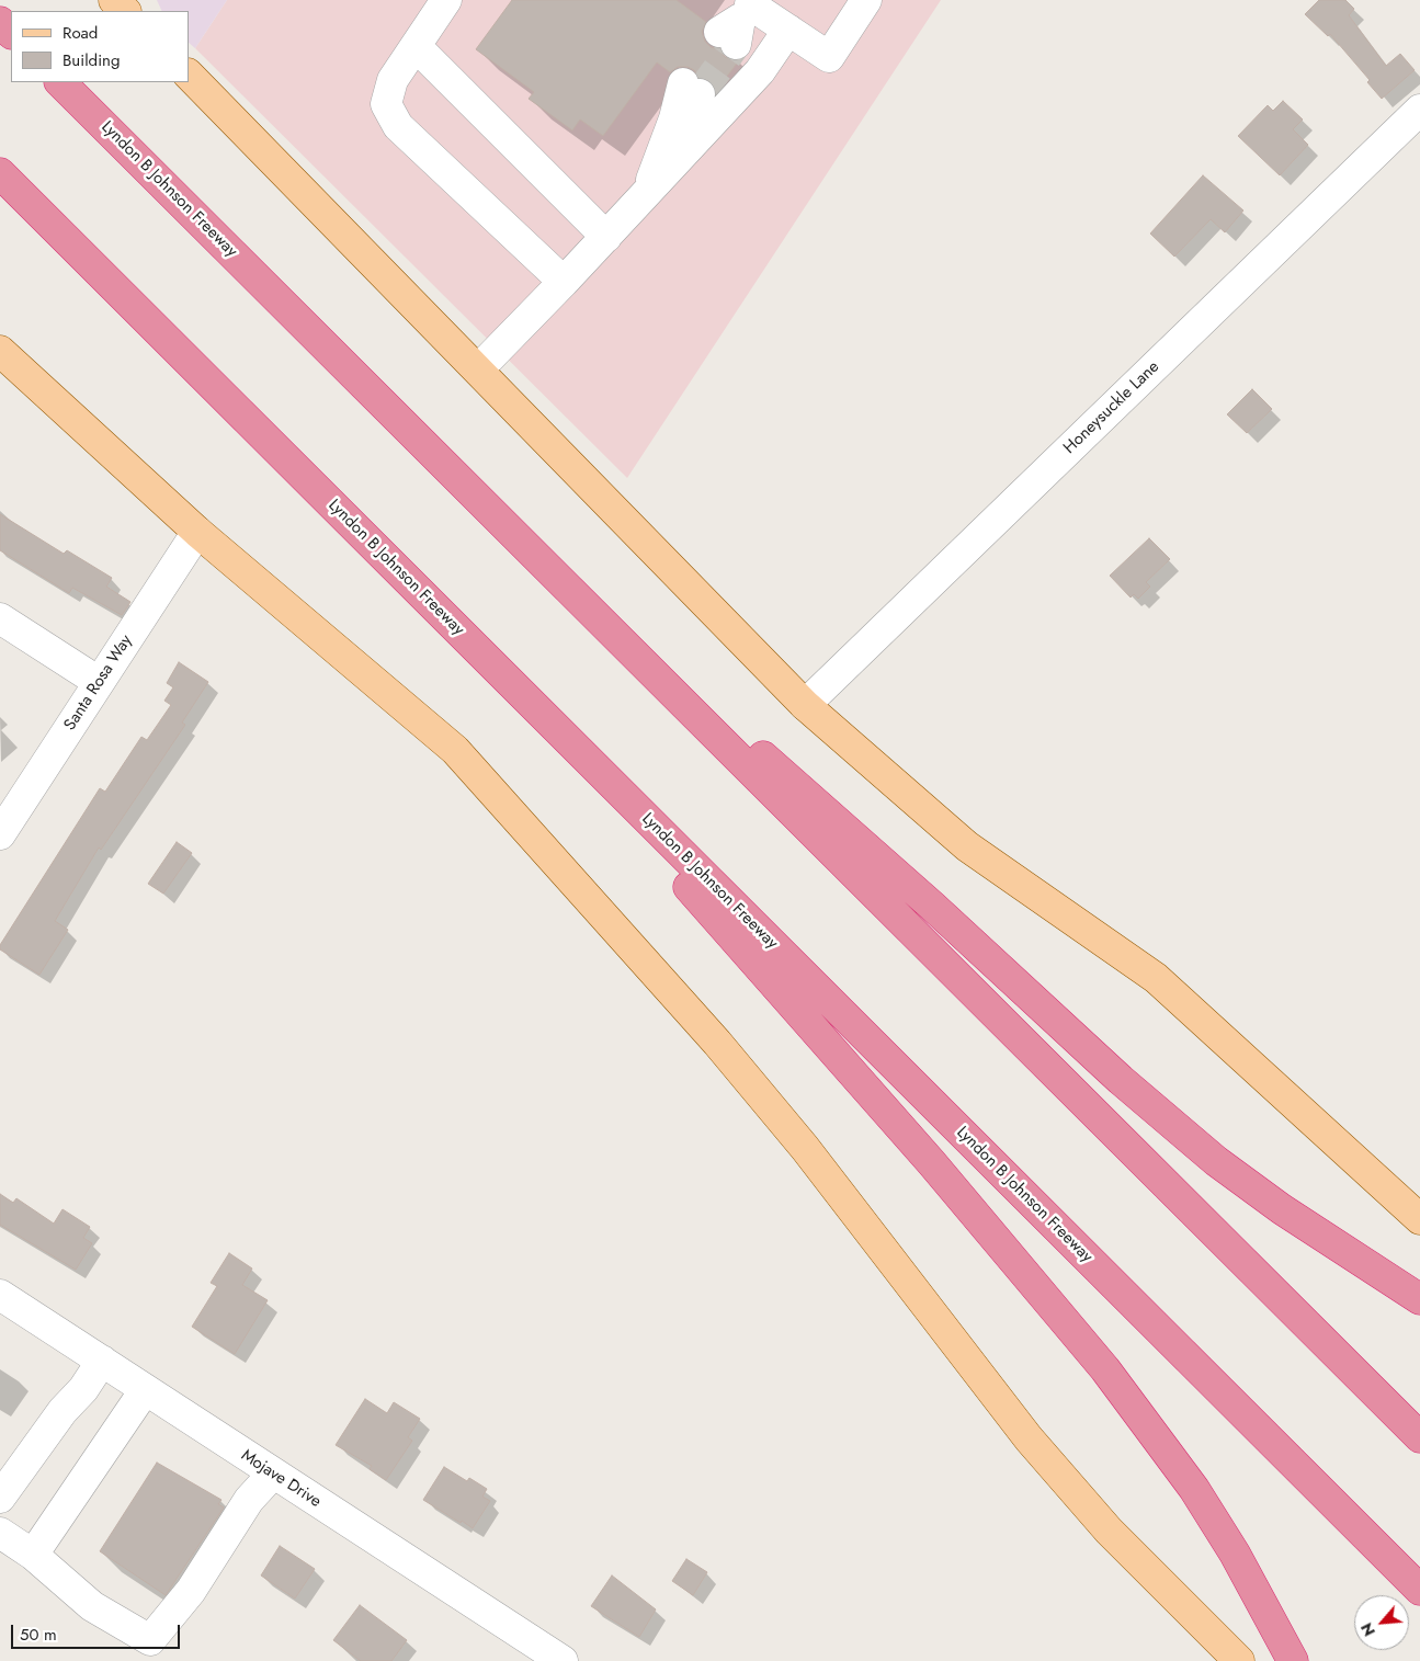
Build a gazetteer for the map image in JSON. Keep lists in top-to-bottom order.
{
  "streets": {
    "highway": ["Lyndon B Johnson Freeway"],
    "street": ["Honeysuckle Lane", "Santa Rosa Way", "Mojave Drive"]
  },
  "legend": ["Road", "Building"],
  "scale_bar": "50 m",
  "north": "bottom left"
}
